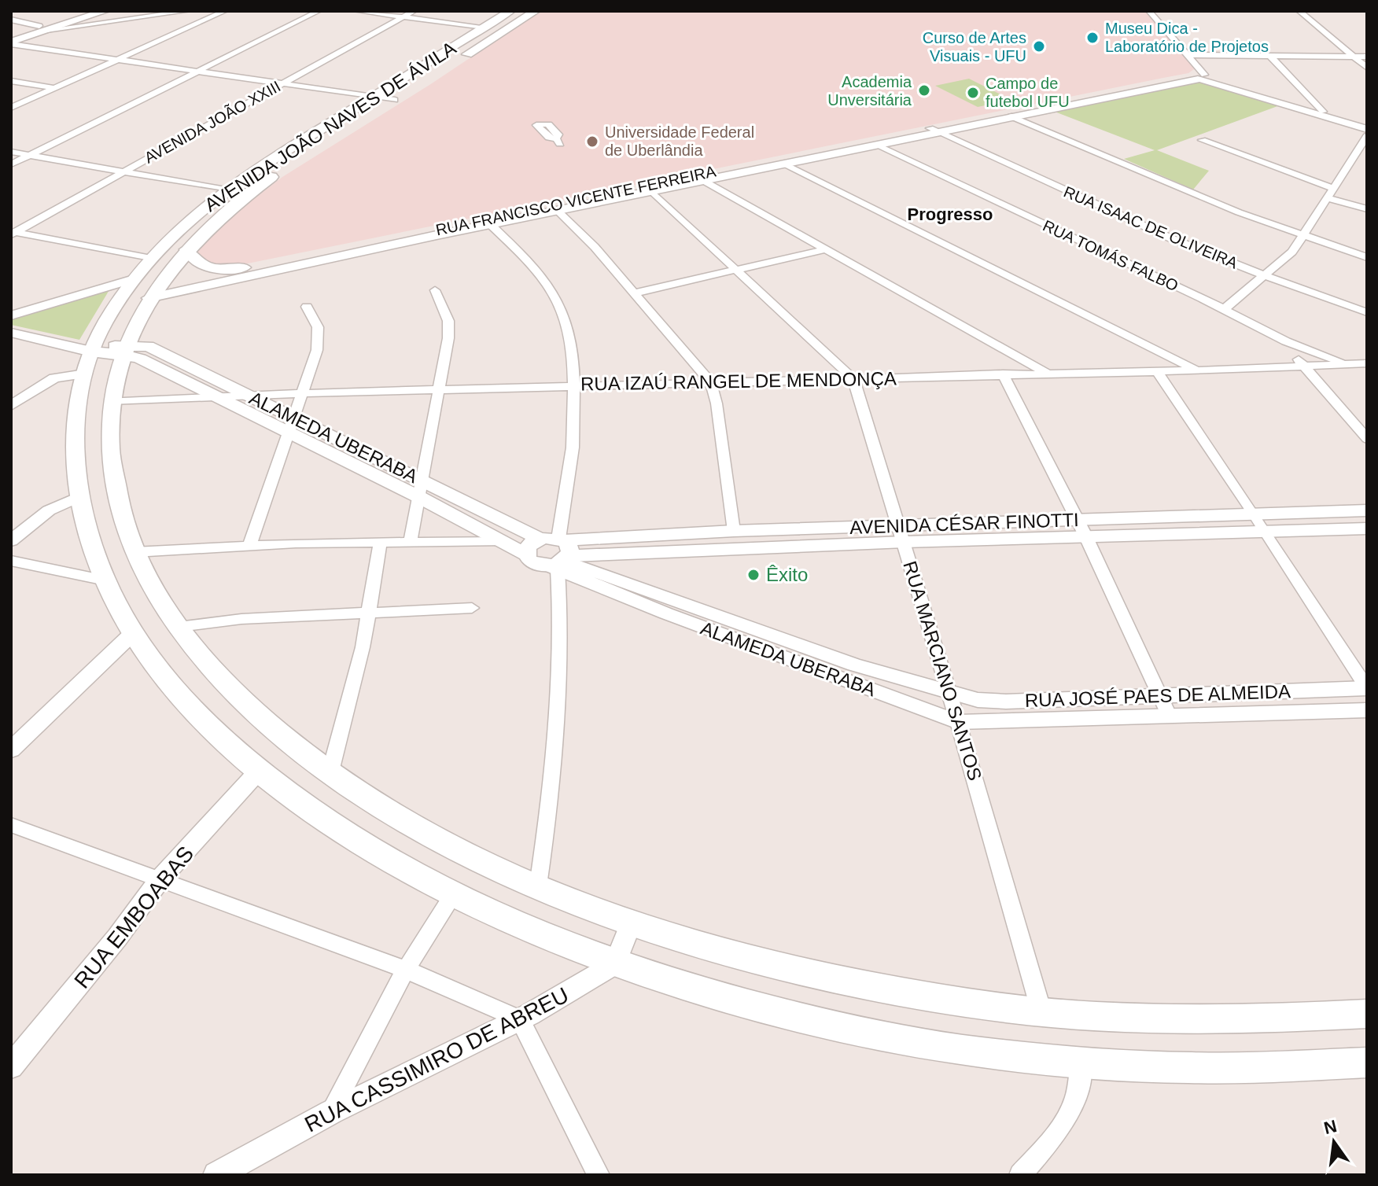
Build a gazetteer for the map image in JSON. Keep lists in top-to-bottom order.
{
  "streets": {
    "main road": [
      "AVENIDA JOÃO NAVES DE ÁVILA",
      "RUA FRANCISCO VICENTE FERREIRA",
      "ALAMEDA UBERABA",
      "AVENIDA CÉSAR FINOTTI"
    ],
    "street": [
      "AVENIDA JOÃO XXIII",
      "RUA ISAAC DE OLIVEIRA",
      "RUA TOMÁS FALBO",
      "RUA IZAÚ RANGEL DE MENDONÇA",
      "RUA MARCIANO SANTOS",
      "RUA JOSÉ PAES DE ALMEIDA",
      "RUA EMBOABAS",
      "RUA CASSIMIRO DE ABREU"
    ]
  },
  "crossings": [
    ["AVENIDA JOÃO NAVES DE ÁVILA", "RUA FRANCISCO VICENTE FERREIRA"],
    ["AVENIDA JOÃO NAVES DE ÁVILA", "RUA IZAÚ RANGEL DE MENDONÇA"],
    ["AVENIDA JOÃO NAVES DE ÁVILA", "ALAMEDA UBERABA"],
    ["AVENIDA JOÃO NAVES DE ÁVILA", "RUA MARCIANO SANTOS"],
    ["AVENIDA JOÃO NAVES DE ÁVILA", "RUA EMBOABAS"],
    ["AVENIDA JOÃO NAVES DE ÁVILA", "RUA CASSIMIRO DE ABREU"],
    ["RUA FRANCISCO VICENTE FERREIRA", "RUA ISAAC DE OLIVEIRA"],
    ["RUA FRANCISCO VICENTE FERREIRA", "RUA TOMÁS FALBO"],
    ["RUA FRANCISCO VICENTE FERREIRA", "RUA MARCIANO SANTOS"],
    ["RUA TOMÁS FALBO", "RUA IZAÚ RANGEL DE MENDONÇA"],
    ["RUA IZAÚ RANGEL DE MENDONÇA", "ALAMEDA UBERABA"],
    ["RUA IZAÚ RANGEL DE MENDONÇA", "RUA MARCIANO SANTOS"],
    ["ALAMEDA UBERABA", "AVENIDA CÉSAR FINOTTI"],
    ["ALAMEDA UBERABA", "RUA MARCIANO SANTOS"],
    ["ALAMEDA UBERABA", "RUA JOSÉ PAES DE ALMEIDA"],
    ["AVENIDA CÉSAR FINOTTI", "RUA MARCIANO SANTOS"],
    ["RUA MARCIANO SANTOS", "RUA JOSÉ PAES DE ALMEIDA"]
  ],
  "districts": ["Progresso"],
  "places": [
    "Museu Dica - Laboratório de Projetos",
    "Curso de Artes Visuais - UFU",
    "Academia Unversitária",
    "Campo de futebol UFU",
    "Universidade Federal de Uberlândia",
    "Êxito"
  ],
  "north": "top"
}
